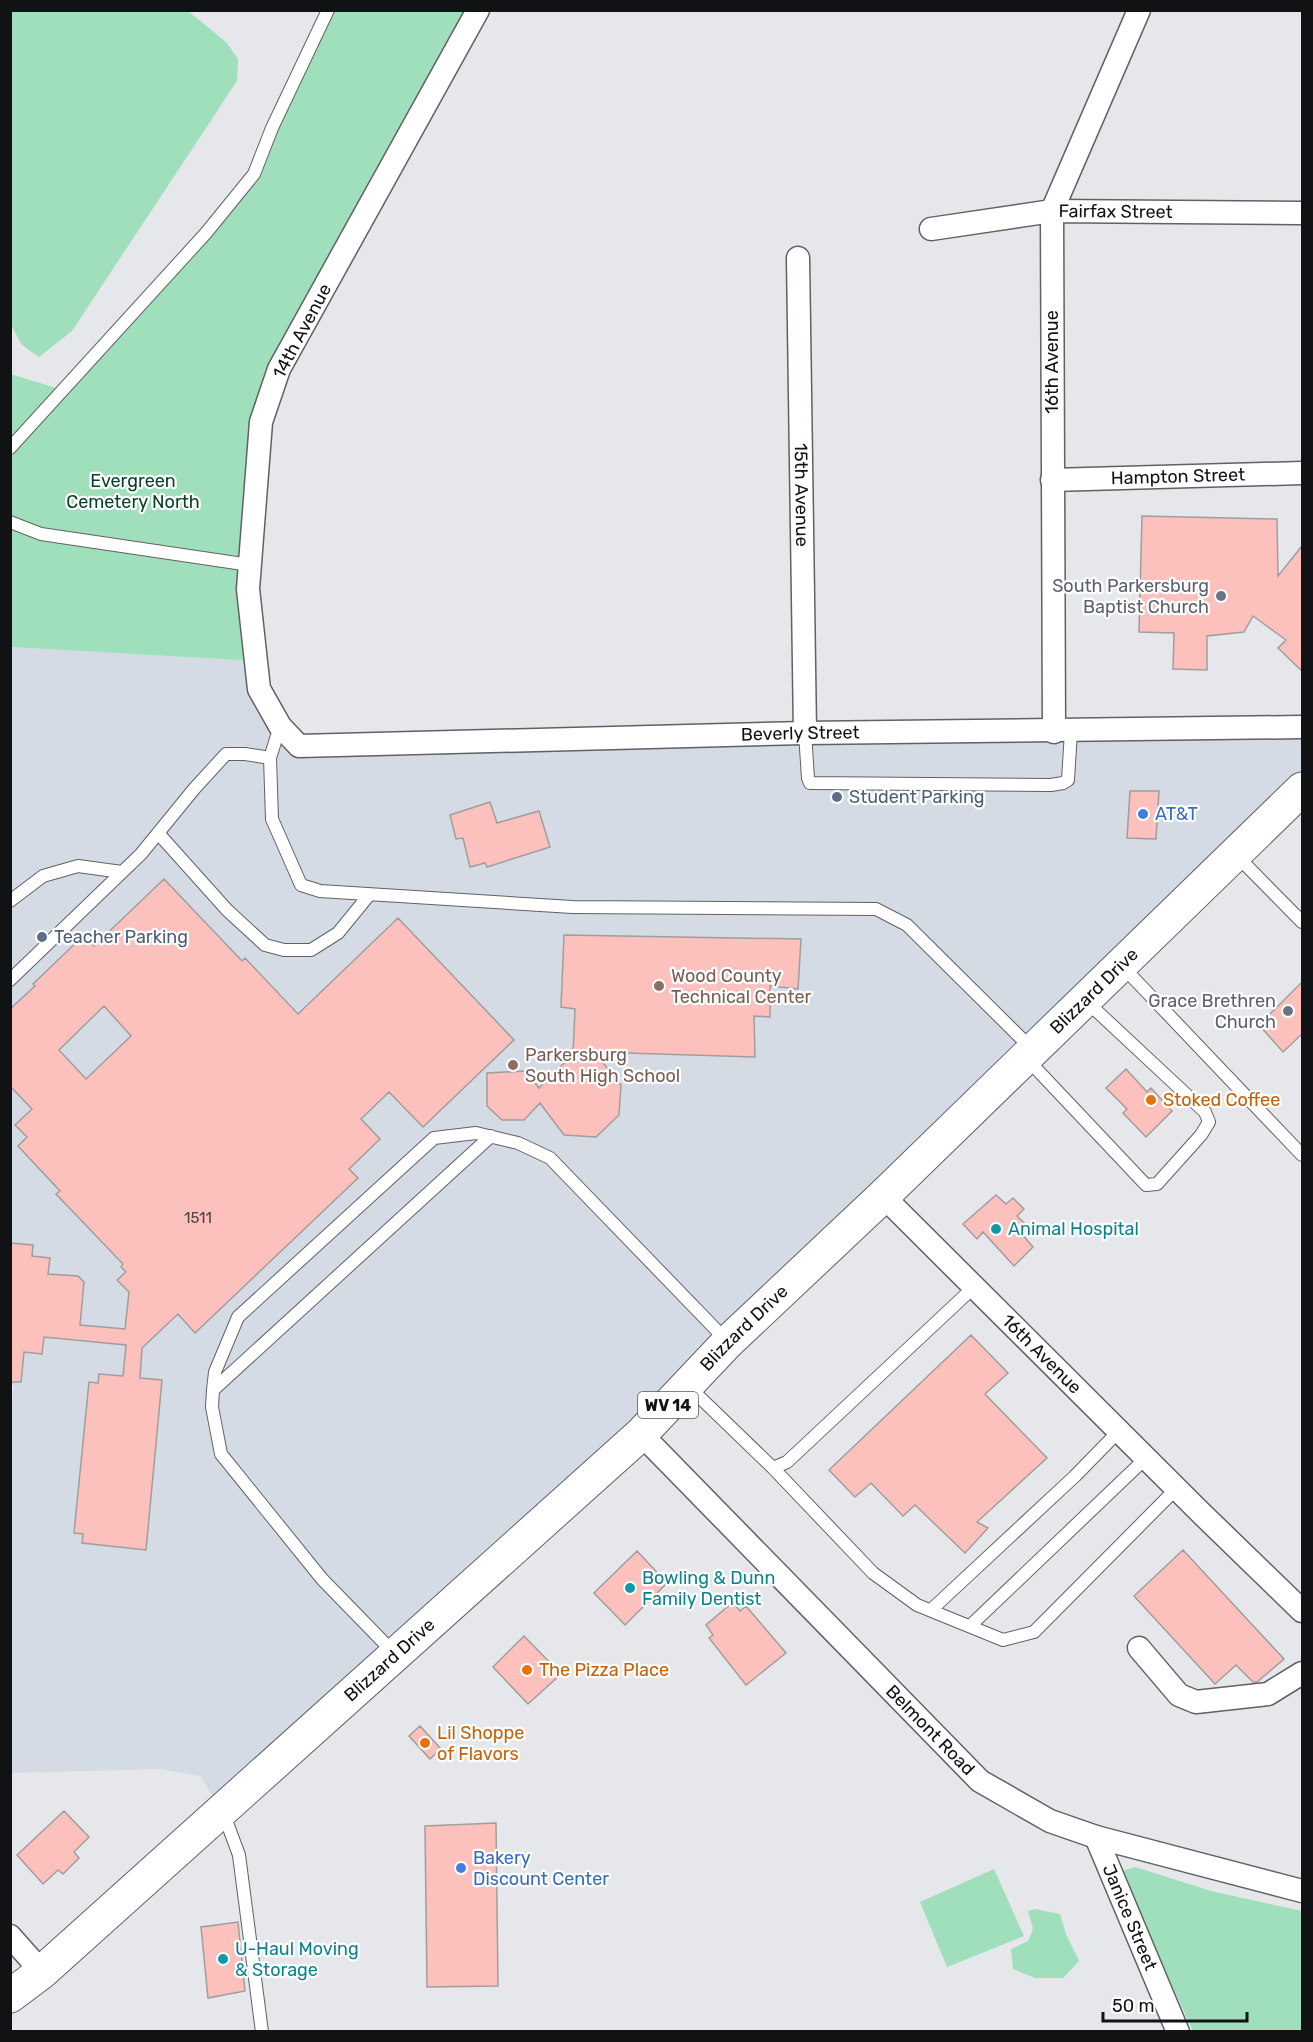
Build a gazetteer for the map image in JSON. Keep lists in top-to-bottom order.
{
  "streets": {
    "main road": ["Blizzard Drive", "WV 14"],
    "street": [
      "Fairfax Street",
      "14th Avenue",
      "16th Avenue",
      "Hampton Street",
      "15th Avenue",
      "Beverly Street",
      "Belmont Road",
      "Janice Street"
    ]
  },
  "crossings": [
    ["Fairfax Street", "16th Avenue"],
    ["14th Avenue", "Beverly Street"],
    ["16th Avenue", "Hampton Street"],
    ["16th Avenue", "Beverly Street"],
    ["16th Avenue", "Blizzard Drive"],
    ["15th Avenue", "Beverly Street"],
    ["Blizzard Drive", "Belmont Road"],
    ["Belmont Road", "Janice Street"]
  ],
  "parks": ["Evergreen Cemetery North"],
  "places": [
    "South Parkersburg Baptist Church",
    "Student Parking",
    "AT&T",
    "Teacher Parking",
    "Wood County Technical Center",
    "Grace Brethren Church",
    "Parkersburg South High School",
    "Stoked Coffee",
    "Animal Hospital",
    "Bowling & Dunn Family Dentist",
    "The Pizza Place",
    "Lil Shoppe of Flavors",
    "Bakery Discount Center",
    "U-Haul Moving & Storage"
  ],
  "house_numbers": ["1511"],
  "scale_bar": "50 m"
}
